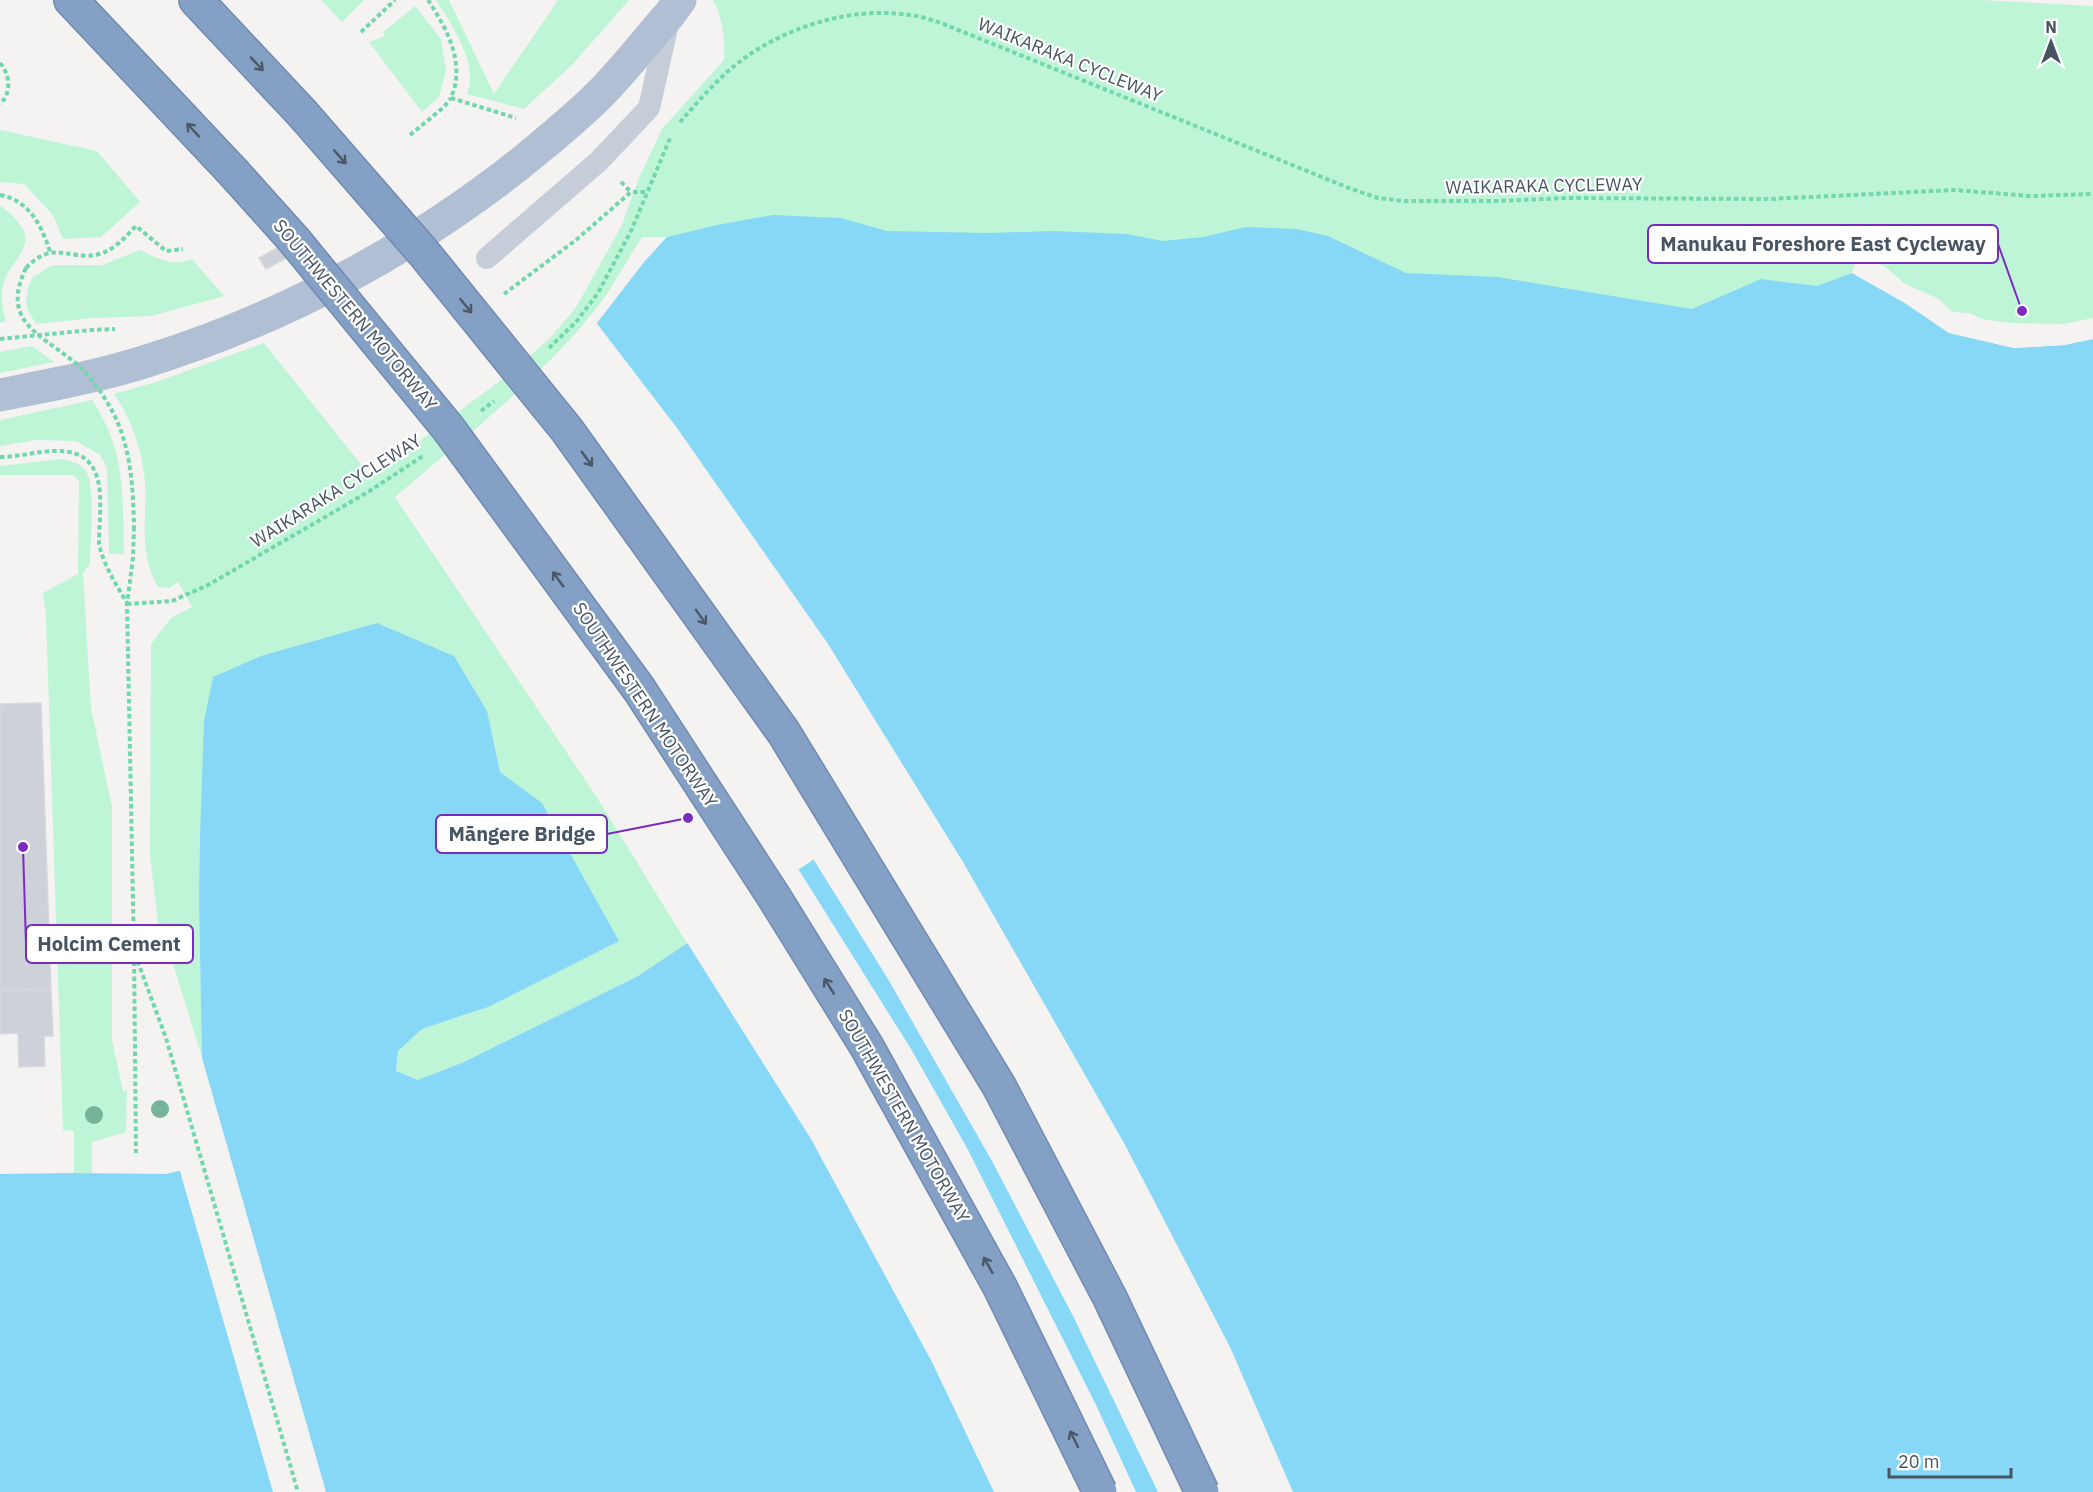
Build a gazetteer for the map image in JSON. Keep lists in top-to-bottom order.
{
  "streets": {
    "highway": ["SOUTHWESTERN MOTORWAY"],
    "path": ["WAIKARAKA CYCLEWAY"]
  },
  "places": ["Manukau Foreshore East Cycleway", "Māngere Bridge", "Holcim Cement"],
  "scale_bar": "20 m",
  "north": "top"
}
